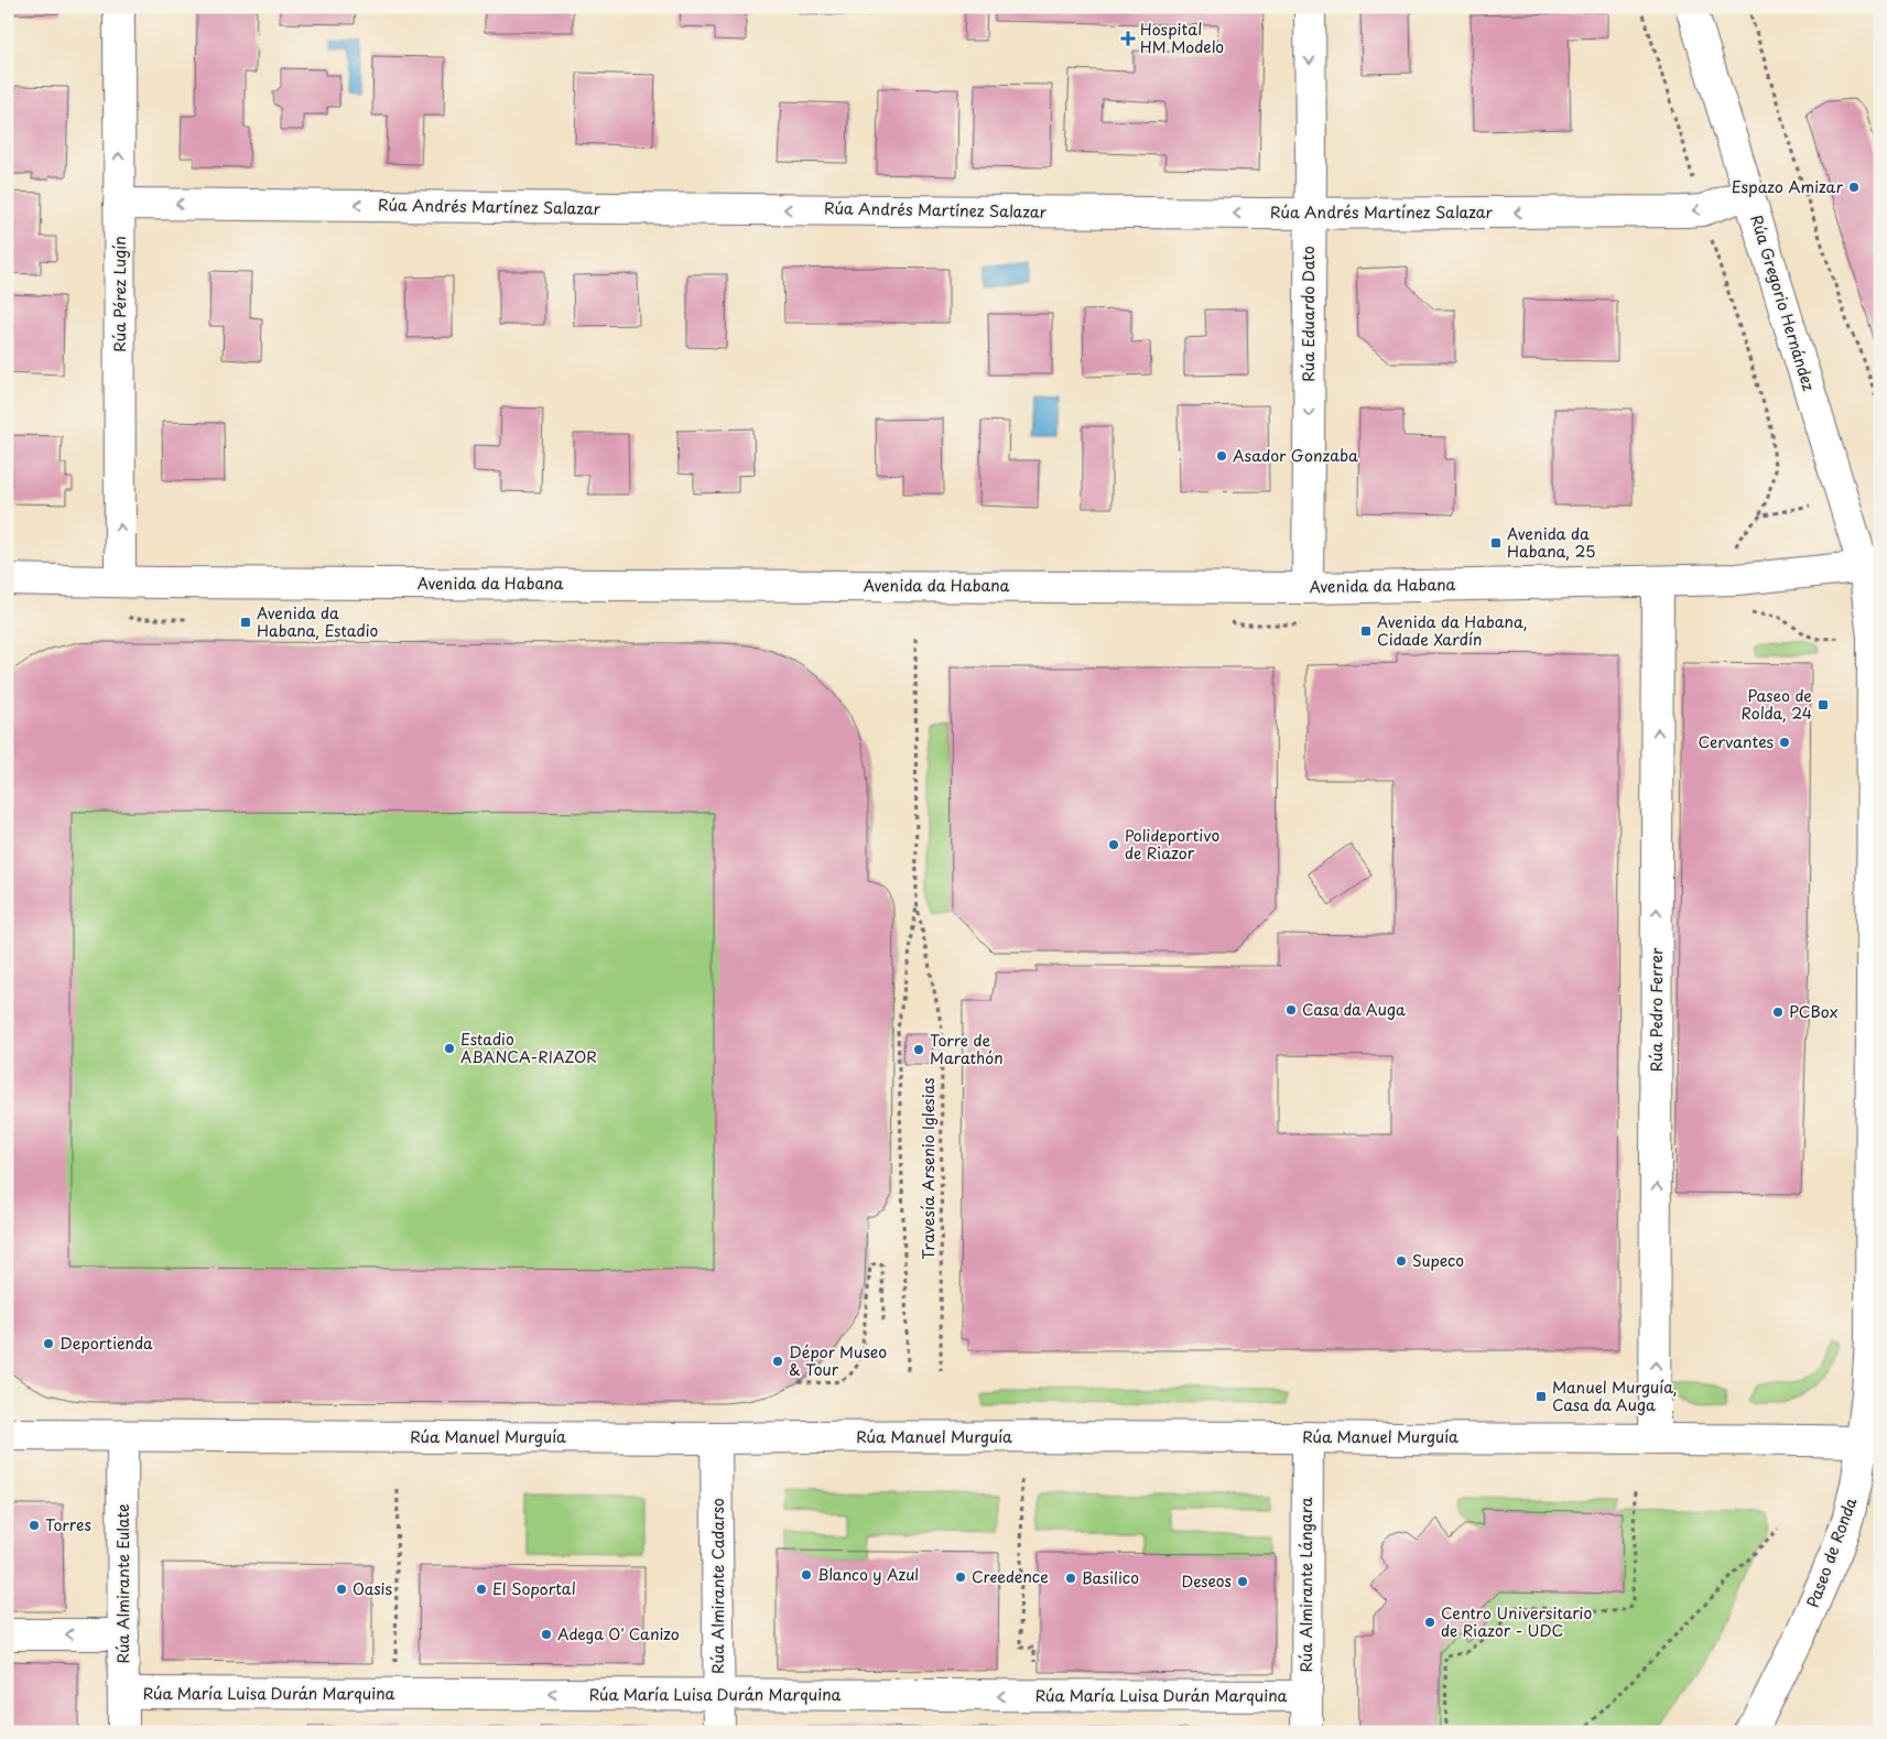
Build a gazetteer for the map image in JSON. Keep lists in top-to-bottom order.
{
  "streets": {
    "street": [
      "Rúa Andrés Martínez Salazar",
      "Rúa Pérez Lugín",
      "Rúa Gregorio Hernández",
      "Rúa Eduardo Dato",
      "Avenida da Habana",
      "Rúa Pedro Ferrer",
      "Rúa Manuel Murguía",
      "Paseo de Ronda",
      "Rúa Almirante Eulate",
      "Rúa Almirante Lángara",
      "Rúa Almirante Cadarso",
      "Rúa María Luisa Durán Marquina"
    ],
    "path": ["Travesía Arsenio Iglesias"]
  },
  "crossings": [
    ["Rúa Andrés Martínez Salazar", "Rúa Pérez Lugín"],
    ["Rúa Andrés Martínez Salazar", "Rúa Gregorio Hernández"],
    ["Rúa Andrés Martínez Salazar", "Rúa Eduardo Dato"],
    ["Rúa Pérez Lugín", "Avenida da Habana"],
    ["Rúa Gregorio Hernández", "Avenida da Habana"],
    ["Rúa Gregorio Hernández", "Paseo de Ronda"],
    ["Rúa Eduardo Dato", "Avenida da Habana"],
    ["Avenida da Habana", "Rúa Pedro Ferrer"],
    ["Avenida da Habana", "Paseo de Ronda"],
    ["Rúa Pedro Ferrer", "Rúa Manuel Murguía"],
    ["Rúa Manuel Murguía", "Paseo de Ronda"],
    ["Rúa Manuel Murguía", "Rúa Almirante Eulate"],
    ["Rúa Manuel Murguía", "Rúa Almirante Lángara"],
    ["Rúa Manuel Murguía", "Rúa Almirante Cadarso"],
    ["Rúa Almirante Eulate", "Rúa María Luisa Durán Marquina"],
    ["Rúa Almirante Lángara", "Rúa María Luisa Durán Marquina"],
    ["Rúa Almirante Cadarso", "Rúa María Luisa Durán Marquina"]
  ],
  "one_way": [
    "Rúa Andrés Martínez Salazar",
    "Rúa Pérez Lugín",
    "Rúa Eduardo Dato",
    "Rúa Pedro Ferrer",
    "Rúa María Luisa Durán Marquina"
  ],
  "places": {
    "health": ["Hospital HM Modelo"],
    "other": [
      "Espazo Amizar",
      "Asador Gonzaba",
      "Cervantes",
      "Polideportivo de Riazor",
      "Casa da Auga",
      "PCBox",
      "Estadio ABANCA-RIAZOR",
      "Torre de Marathón",
      "Supeco",
      "Deportienda",
      "Dépor Museo & Tour",
      "Torres",
      "Blanco y Azul",
      "Creedence",
      "Basilico",
      "Deseos",
      "Oasis",
      "El Soportal",
      "Centro Universitario de Riazor - UDC",
      "Adega O' Canizo"
    ],
    "transit": [
      "Avenida da Habana, 25",
      "Avenida da Habana, Estadio",
      "Avenida da Habana, Cidade Xardín",
      "Paseo de Rolda, 24",
      "Manuel Murguía, Casa da Auga"
    ]
  }
}
